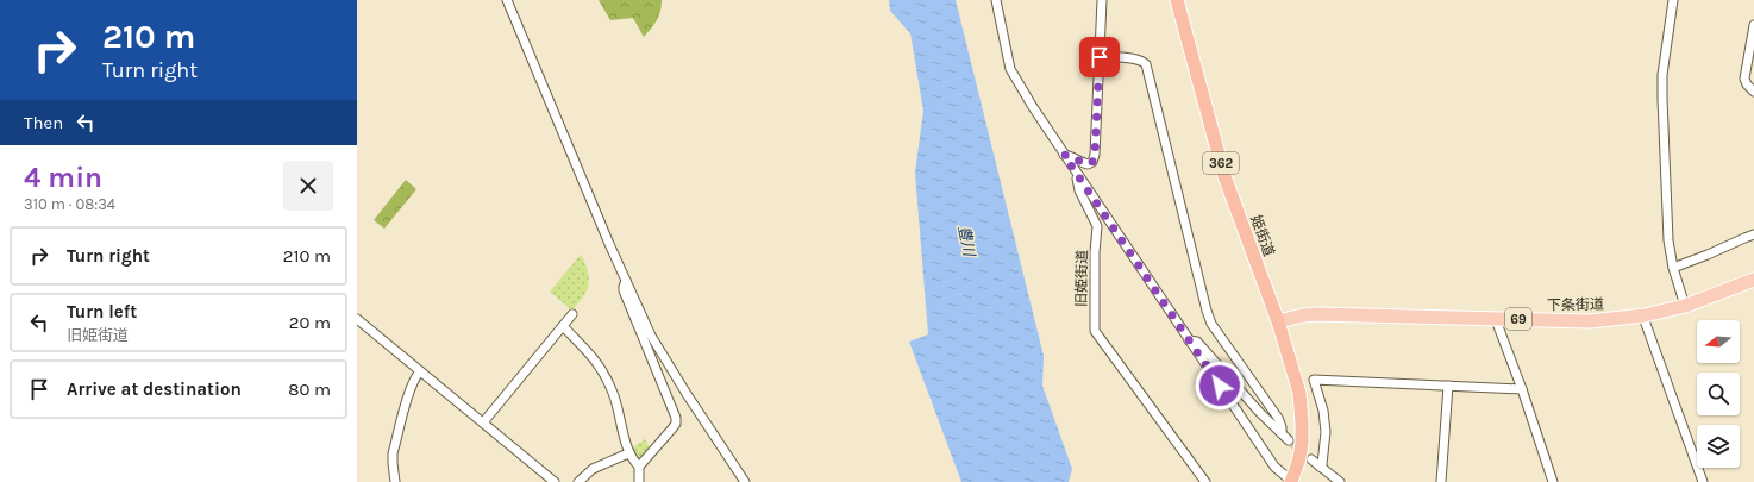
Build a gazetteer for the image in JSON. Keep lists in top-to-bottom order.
{
  "streets": {
    "highway": ["362", "姫街道"],
    "main road": ["下条街道", "69"],
    "street": ["旧姫街道"]
  },
  "crossings": [
    ["姫街道", "下条街道"]
  ],
  "water": ["豊川"],
  "north": "left",
  "page": {
    "turn": ["210 m", "Turn right"],
    "then": "Then",
    "heading": ["4 min", "310 m · 08:34"],
    "list": [
      {
        "name": "Turn right",
        "value": "210 m"
      },
      {
        "name": "Turn left",
        "note": "旧姫街道",
        "value": "20 m"
      },
      {
        "name": "Arrive at destination",
        "value": "80 m"
      }
    ]
  }
}
